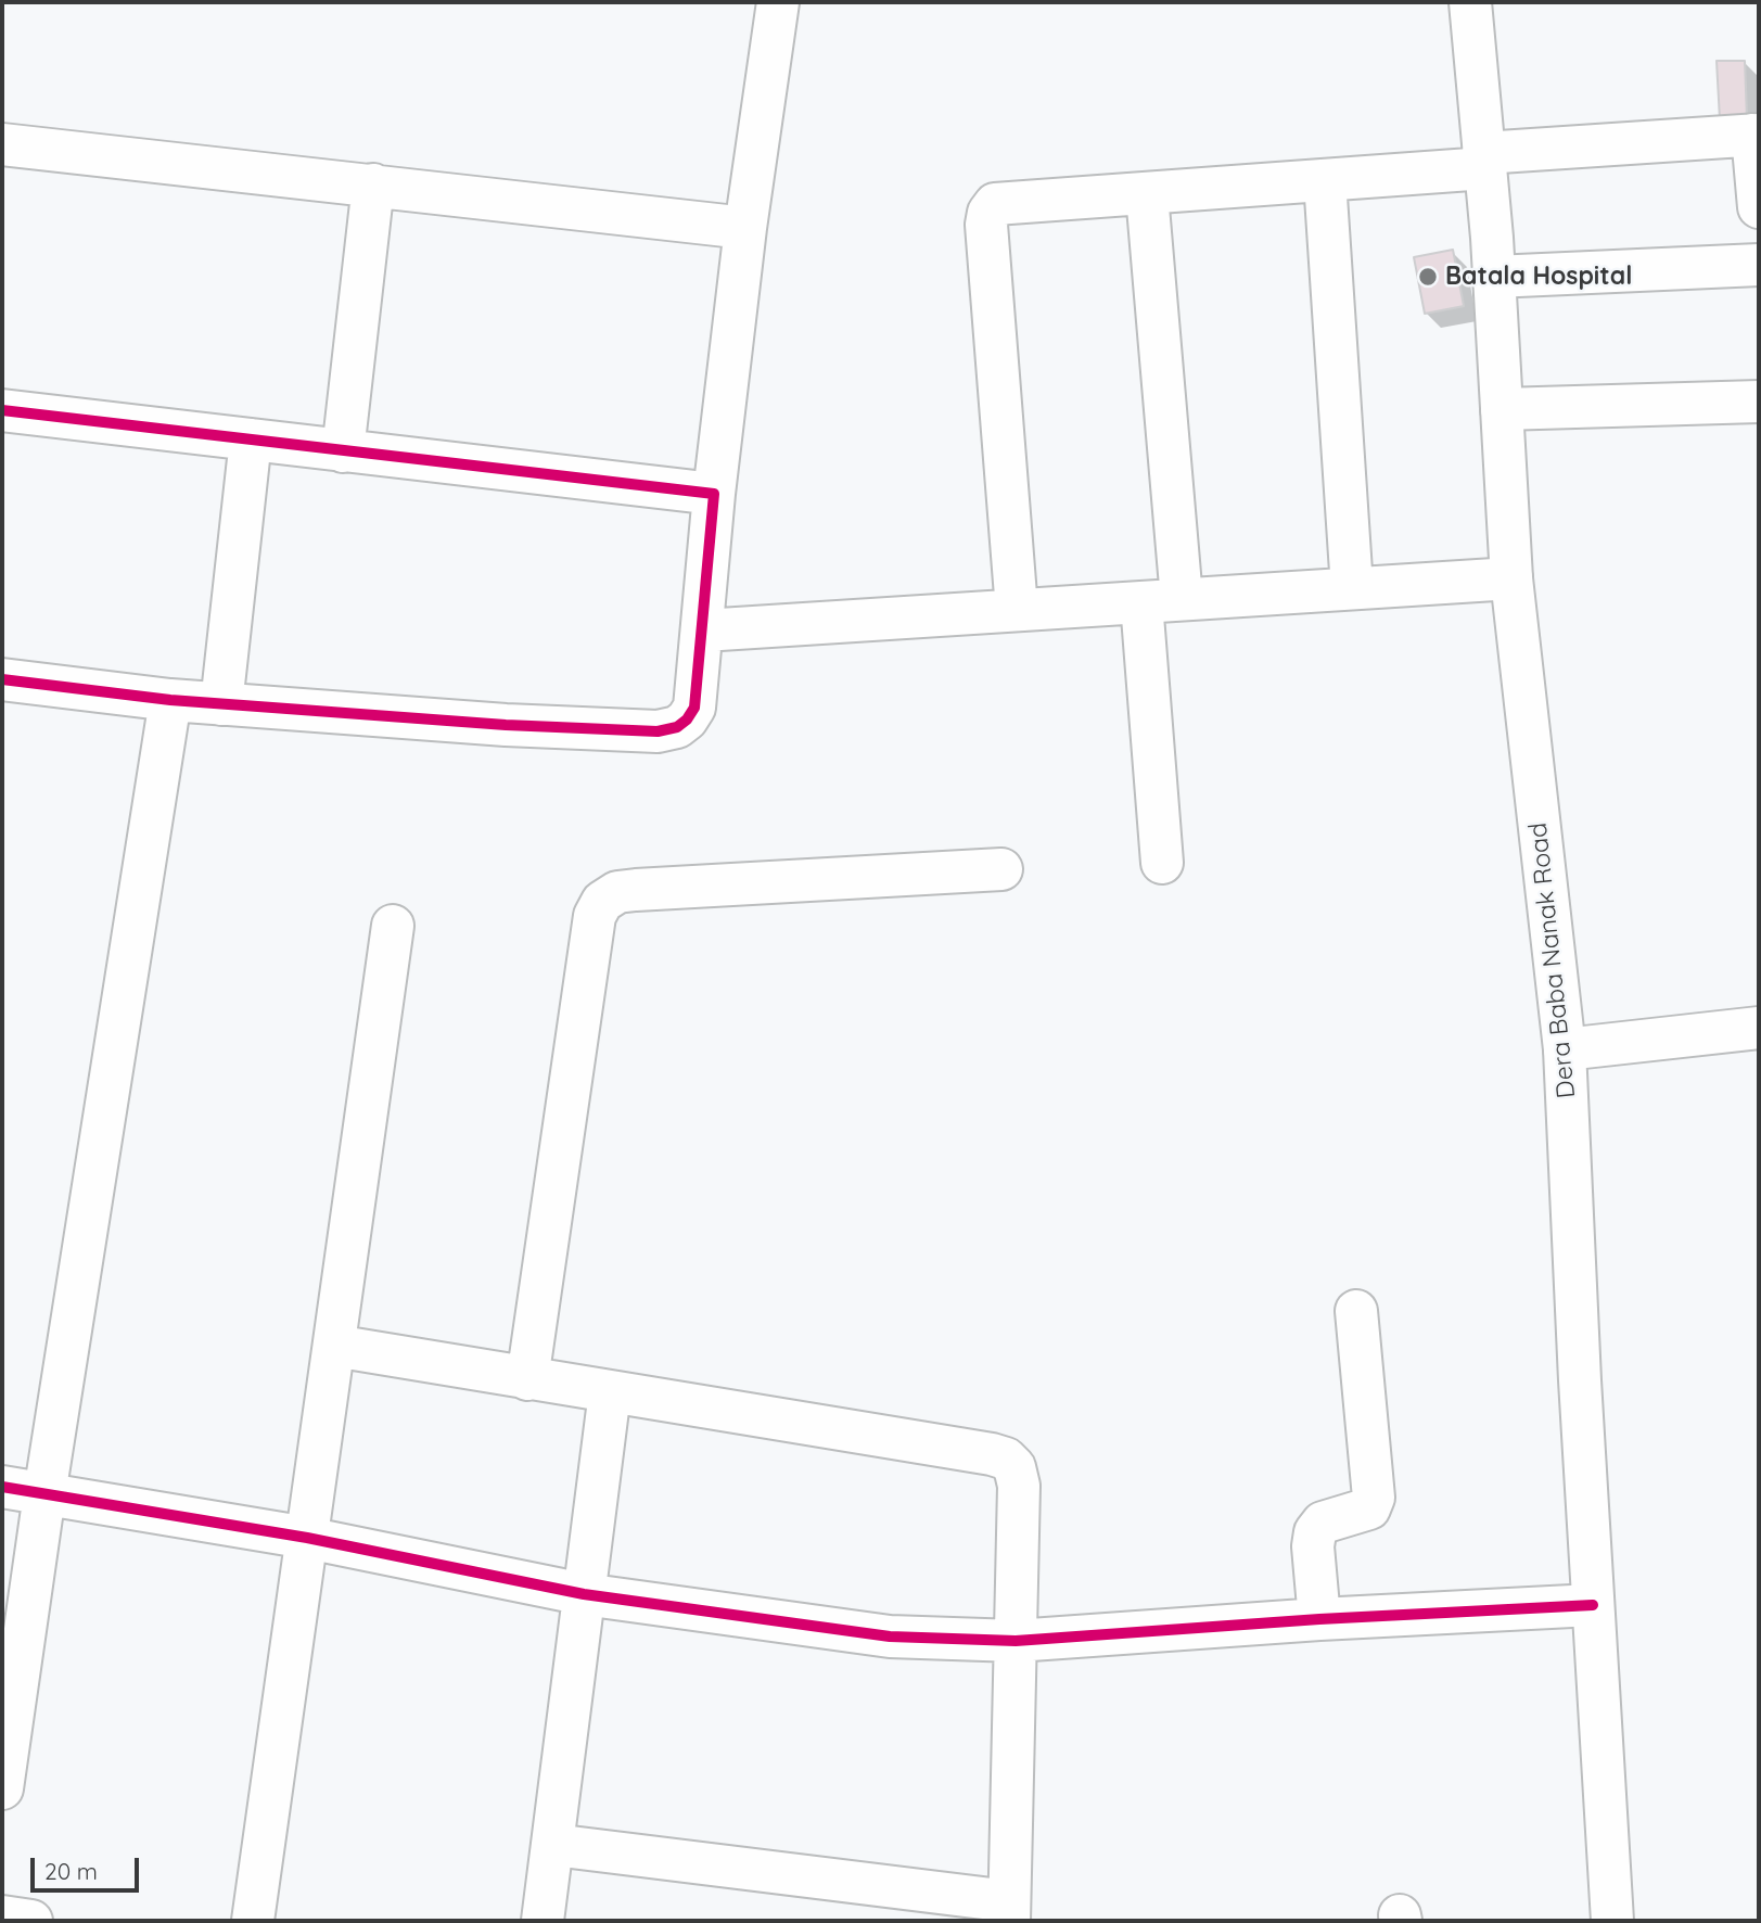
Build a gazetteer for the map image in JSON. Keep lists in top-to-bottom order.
{
  "streets": {
    "street": ["Dera Baba Nanak Road"]
  },
  "places": ["Batala Hospital"],
  "scale_bar": "20 m"
}
